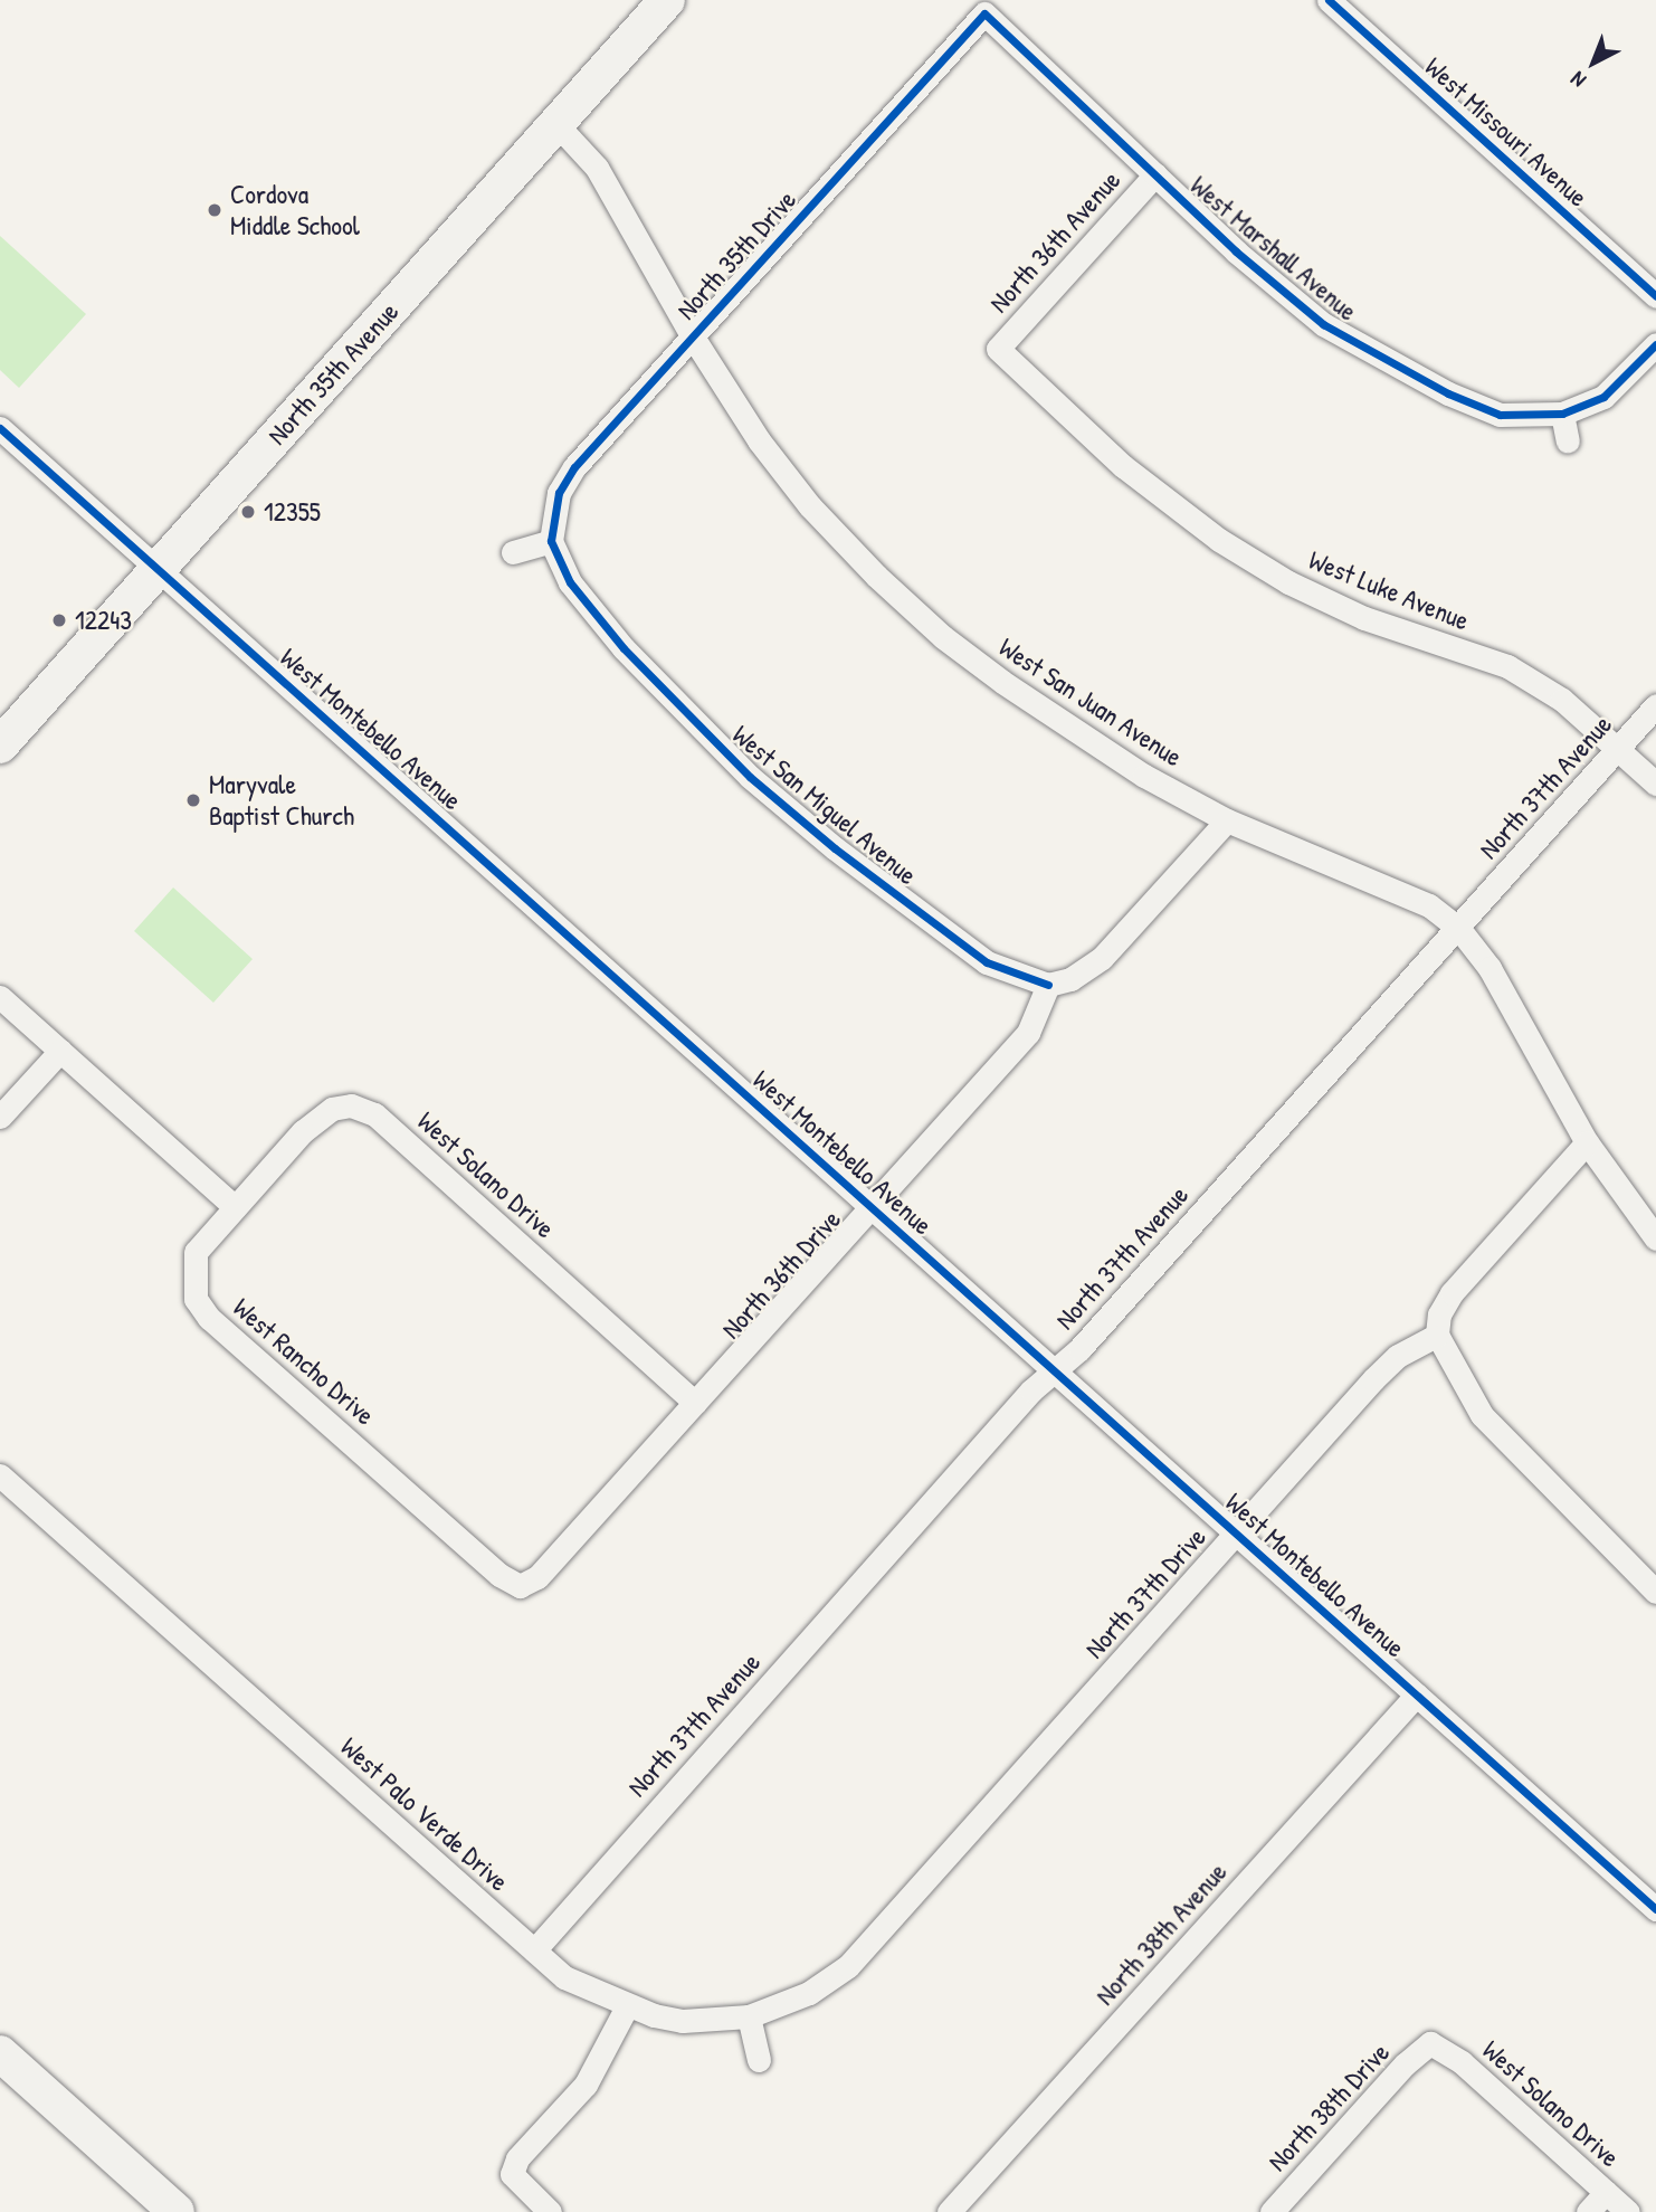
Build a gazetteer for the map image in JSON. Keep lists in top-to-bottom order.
{
  "streets": {
    "main road": ["North 35th Avenue"],
    "street": [
      "West Missouri Avenue",
      "North 36th Avenue",
      "West Marshall Avenue",
      "North 35th Drive",
      "West Luke Avenue",
      "West San Juan Avenue",
      "West Montebello Avenue",
      "North 37th Avenue",
      "West San Miguel Avenue",
      "West Solano Drive",
      "North 36th Drive",
      "West Rancho Drive",
      "North 37th Drive",
      "West Palo Verde Drive",
      "North 38th Avenue",
      "North 38th Drive"
    ]
  },
  "crossings": [
    ["North 36th Avenue", "West Marshall Avenue"],
    ["North 36th Avenue", "West Luke Avenue"],
    ["West Marshall Avenue", "North 35th Drive"],
    ["North 35th Drive", "West San Juan Avenue"],
    ["North 35th Drive", "West San Miguel Avenue"],
    ["North 35th Avenue", "West San Juan Avenue"],
    ["North 35th Avenue", "West Montebello Avenue"],
    ["West Luke Avenue", "North 37th Avenue"],
    ["West San Juan Avenue", "North 37th Avenue"],
    ["West Montebello Avenue", "North 37th Avenue"],
    ["West Montebello Avenue", "North 36th Drive"],
    ["West Montebello Avenue", "North 37th Drive"],
    ["West Montebello Avenue", "North 38th Avenue"],
    ["North 37th Avenue", "West Palo Verde Drive"],
    ["West San Miguel Avenue", "North 36th Drive"],
    ["West Solano Drive", "North 36th Drive"],
    ["West Solano Drive", "West Rancho Drive"],
    ["West Solano Drive", "North 38th Drive"],
    ["North 36th Drive", "West Rancho Drive"],
    ["North 37th Drive", "West Palo Verde Drive"]
  ],
  "places": [
    "Cordova Middle School",
    "12355",
    "12243",
    "Maryvale Baptist Church"
  ],
  "north": "bottom left"
}
